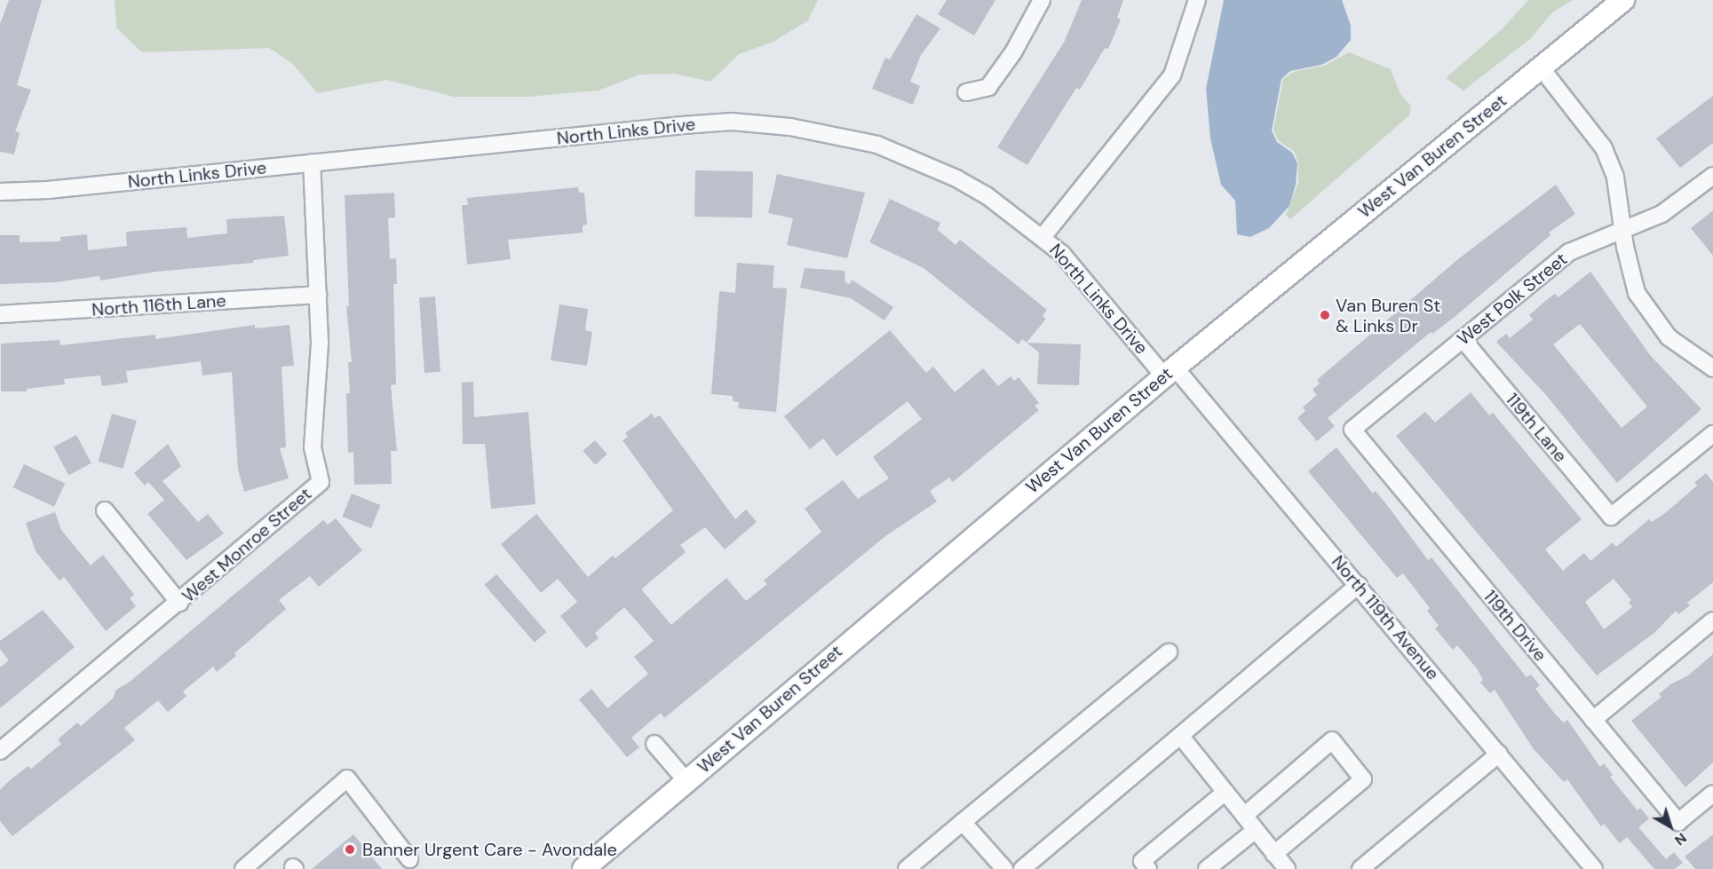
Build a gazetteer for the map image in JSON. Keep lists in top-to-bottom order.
{
  "streets": {
    "main road": ["West Van Buren Street"],
    "street": [
      "North Links Drive",
      "West Polk Street",
      "North 116th Lane",
      "119th Lane",
      "West Monroe Street",
      "North 119th Avenue",
      "119th Drive"
    ]
  },
  "crossings": [
    ["North Links Drive", "West Van Buren Street"],
    ["North Links Drive", "West Monroe Street"],
    ["North Links Drive", "North 119th Avenue"],
    ["West Van Buren Street", "North 119th Avenue"],
    ["West Polk Street", "119th Lane"],
    ["West Polk Street", "119th Drive"],
    ["North 116th Lane", "West Monroe Street"]
  ],
  "places": ["Van Buren St & Links Dr", "Banner Urgent Care - Avondale"],
  "north": "bottom right"
}
